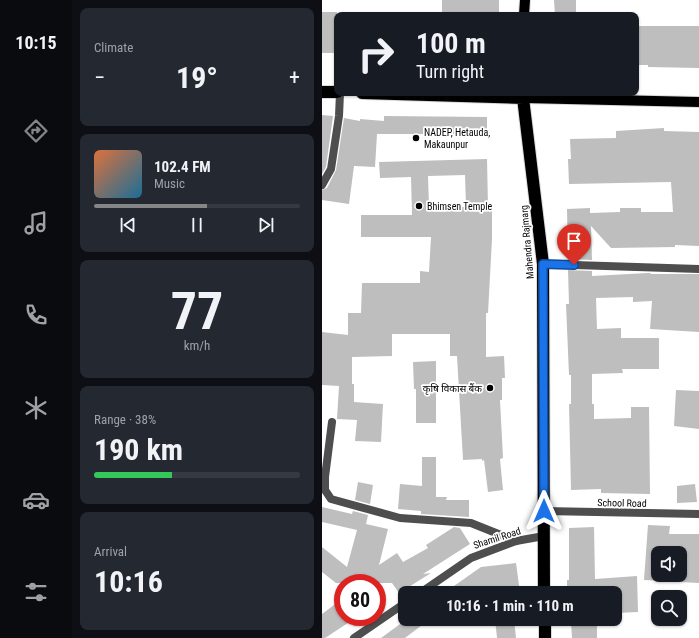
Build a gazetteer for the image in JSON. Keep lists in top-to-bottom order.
{
  "streets": {
    "highway": ["Mahendra Rajmarg"],
    "street": ["School Road", "Shamil Road"]
  },
  "crossings": [
    ["Mahendra Rajmarg", "School Road"],
    ["Mahendra Rajmarg", "Shamil Road"]
  ],
  "places": ["NADEP, Hetauda, Makaunpur", "Bhimsen Temple", "कृषि विकास बैंक"],
  "page": {
    "tabs": "10:15",
    "tile": [
      "Climate",
      ["77", "km/h"],
      ["Range · 38%", "190 km"],
      ["Arrival", "10:16"]
    ],
    "turn": ["100 m", "Turn right"],
    "heat": ["−", "19°", "+"],
    "song": ["102.4 FM", "Music"],
    "limit": "80",
    "trip": "10:16 · 1 min · 110 m"
  }
}
